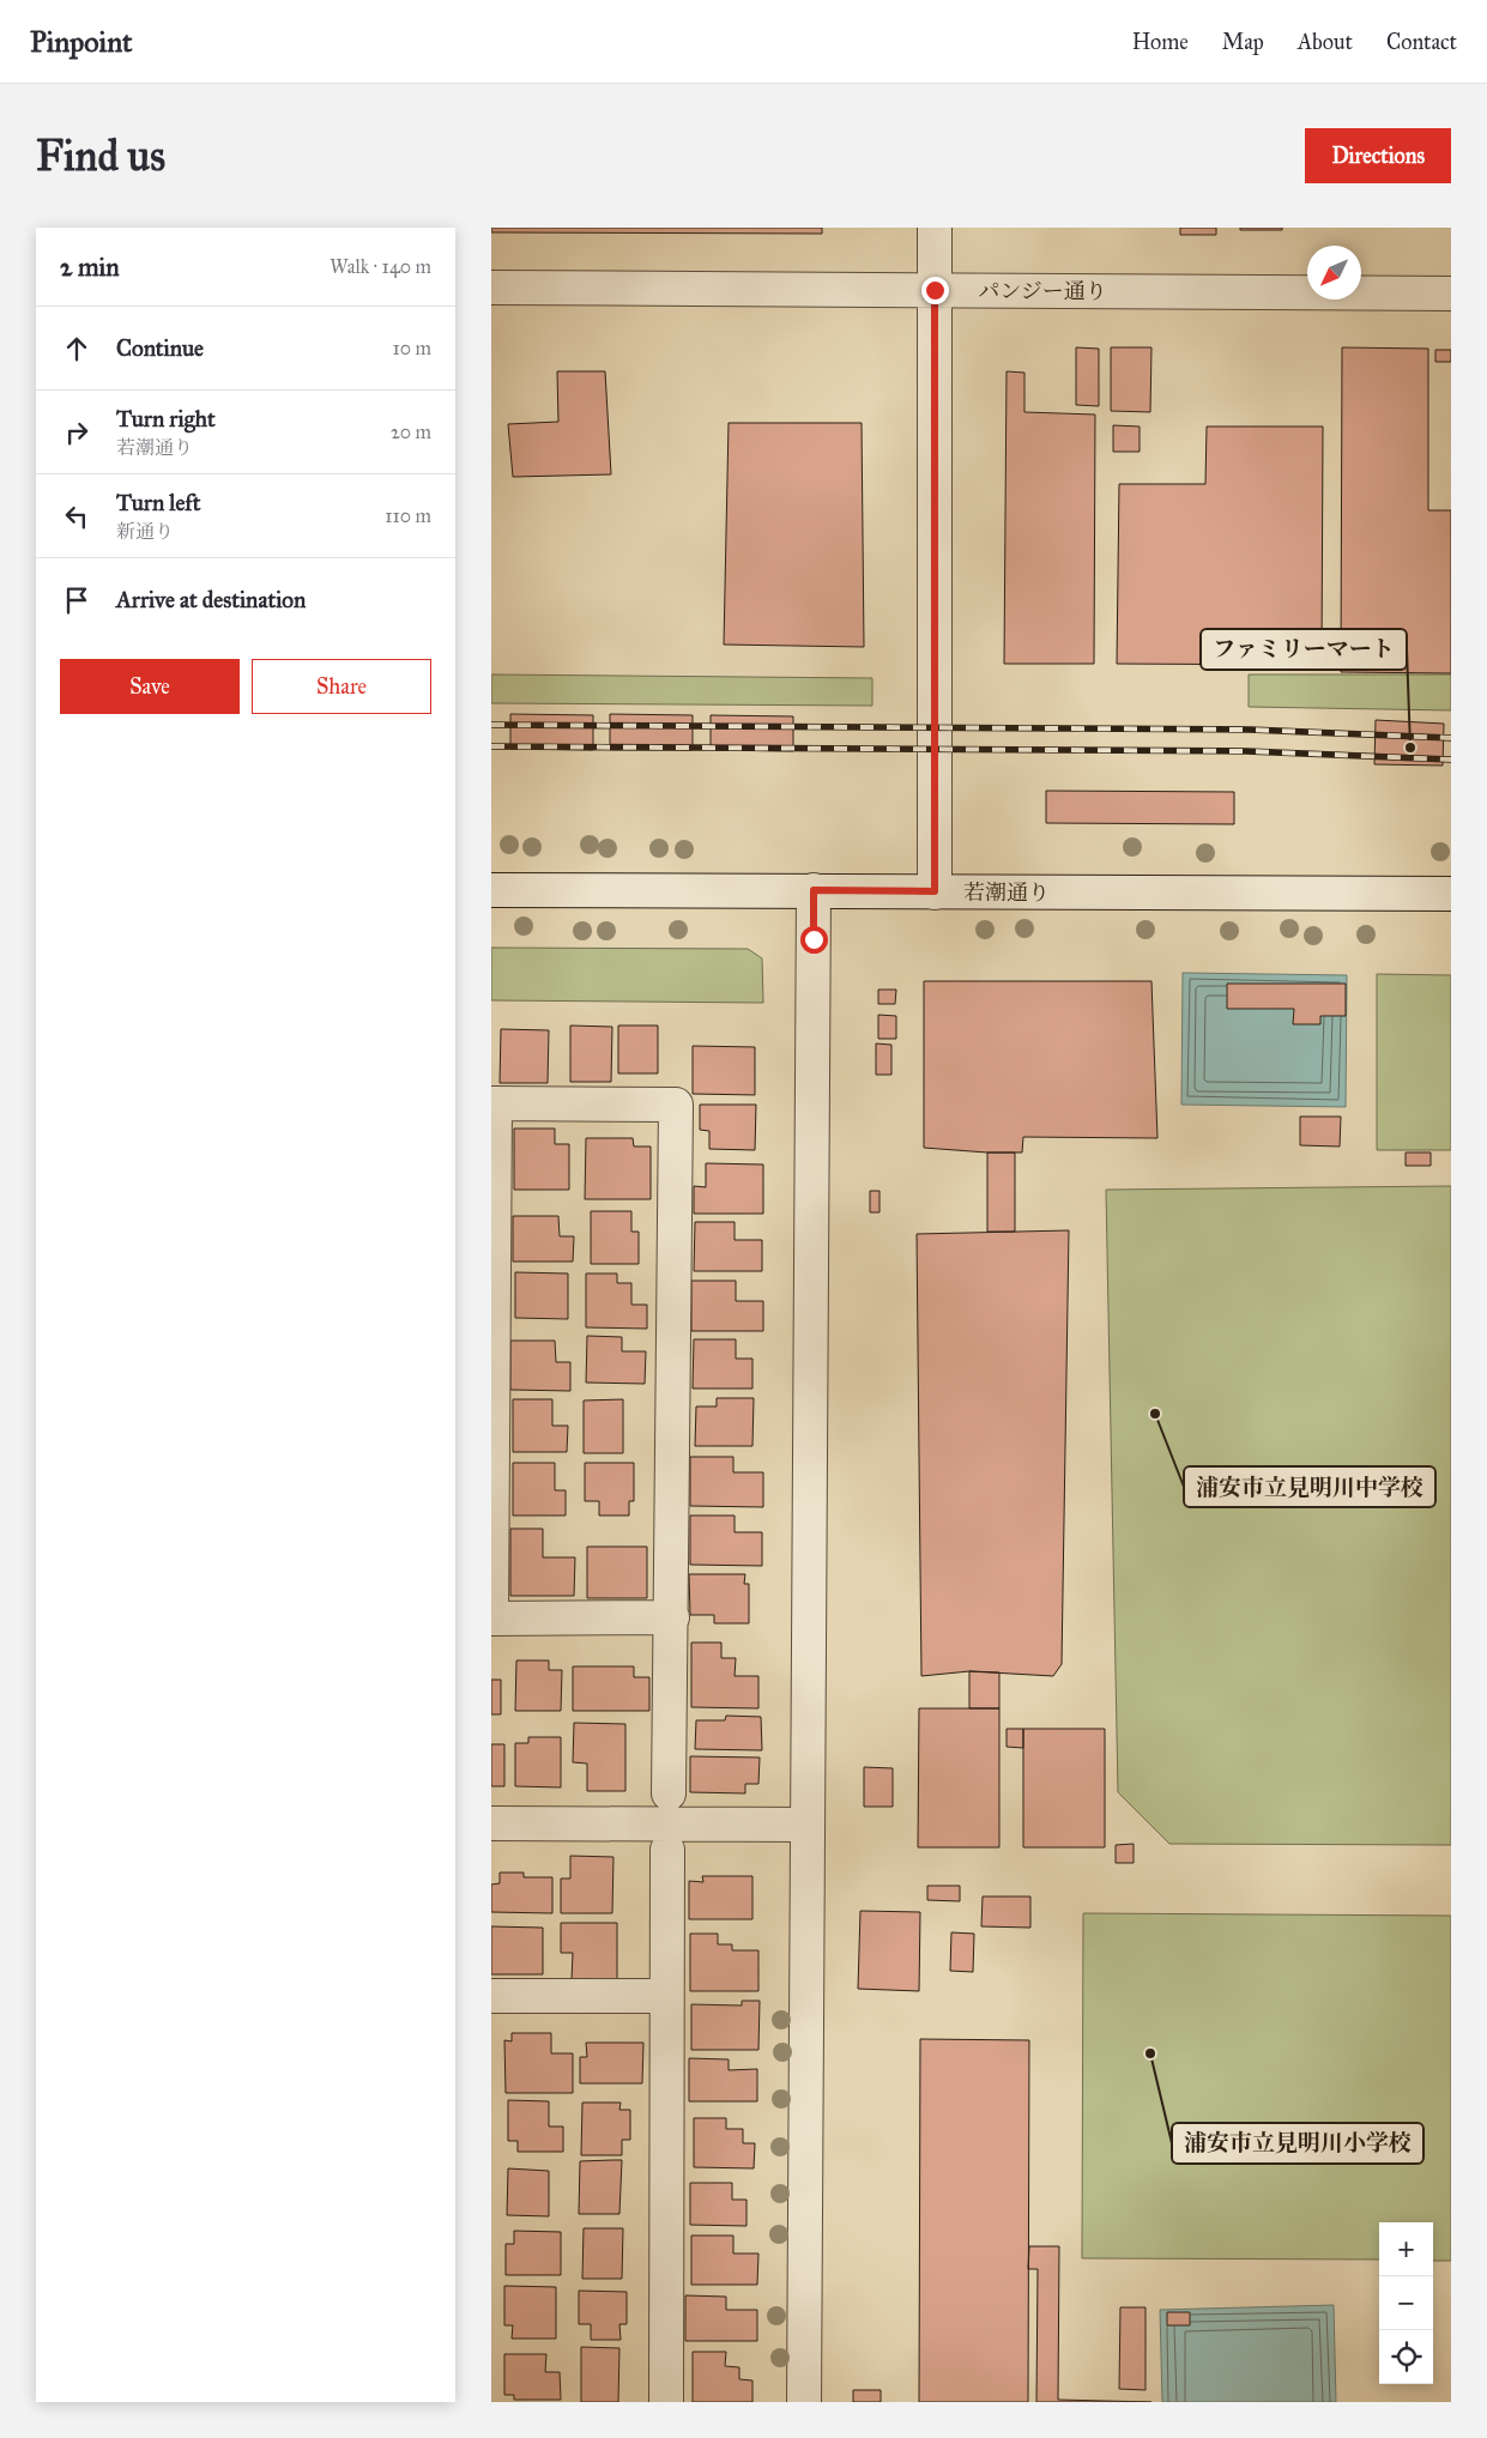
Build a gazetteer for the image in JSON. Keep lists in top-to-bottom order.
{
  "streets": {
    "street": ["パンジー通り", "若潮通り"]
  },
  "places": ["ファミリーマート", "浦安市立見明川中学校", "浦安市立見明川小学校"],
  "north": "bottom left",
  "page": {
    "header": "Pinpoint",
    "nav": [
      "Home",
      "Map",
      "About",
      "Contact"
    ],
    "buttons": [
      "Directions",
      ["Save", "Share"]
    ],
    "title": "Find us",
    "heading": ["2 min", "Walk · 140 m"],
    "list": [
      ["Continue", "10 m"],
      ["Turn right", "若潮通り", "20 m"],
      ["Turn left", "新通り", "110 m"],
      "Arrive at destination"
    ],
    "map_buttons": ["+", "−"]
  }
}
